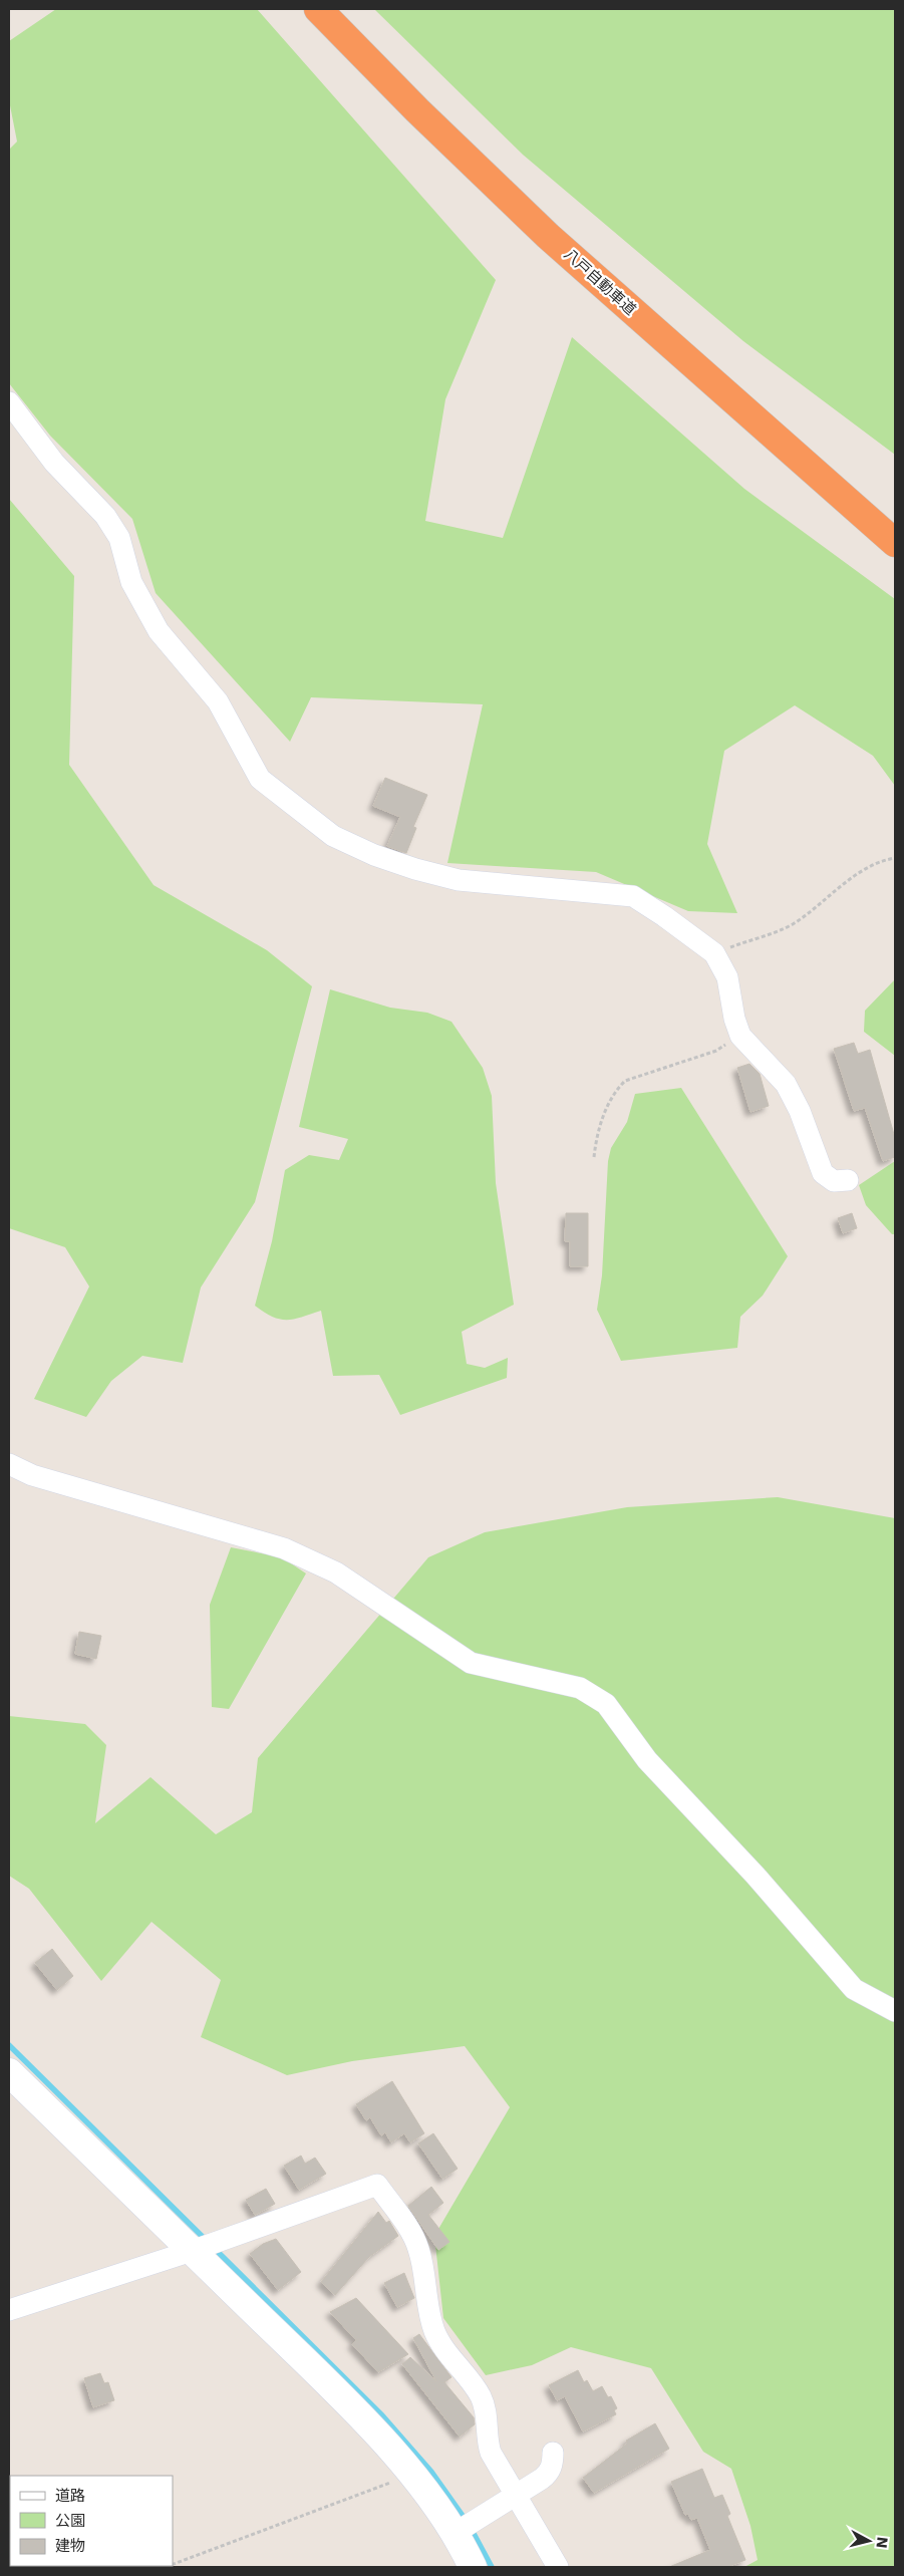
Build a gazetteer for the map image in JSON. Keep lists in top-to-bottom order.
{
  "streets": {
    "highway": ["八戸自動車道"]
  },
  "legend": ["道路", "公園", "建物"],
  "north": "right"
}
